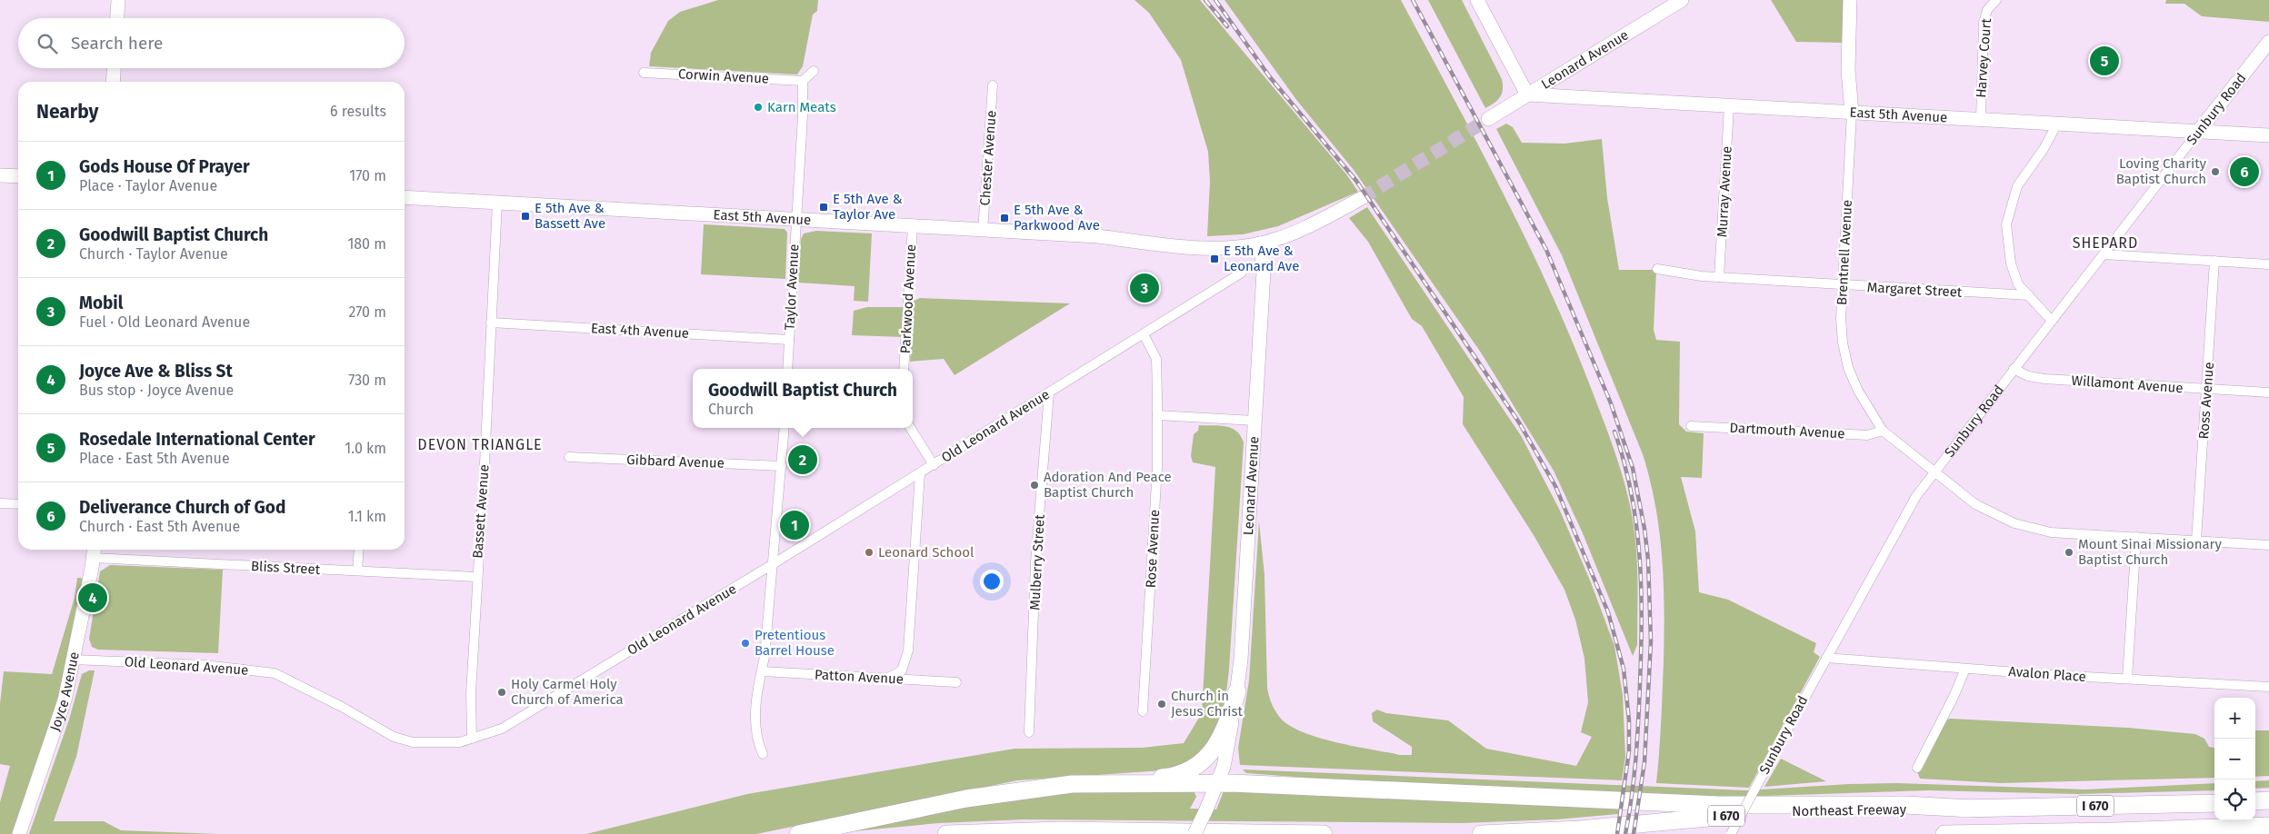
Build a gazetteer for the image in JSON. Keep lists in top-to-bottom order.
{
  "streets": {
    "highway": ["I 670", "Northeast Freeway"],
    "main road": [
      "Leonard Avenue",
      "Sunbury Road",
      "East 5th Avenue",
      "Brentnell Avenue",
      "Joyce Avenue"
    ],
    "street": [
      "Harvey Court",
      "Corwin Avenue",
      "Chester Avenue",
      "Murray Avenue",
      "Taylor Avenue",
      "Margaret Street",
      "Parkwood Avenue",
      "East 4th Avenue",
      "Willamont Avenue",
      "Ross Avenue",
      "Old Leonard Avenue",
      "Dartmouth Avenue",
      "Gibbard Avenue",
      "Bassett Avenue",
      "Rose Avenue",
      "Mulberry Street",
      "Bliss Street",
      "Avalon Place",
      "Patton Avenue"
    ]
  },
  "crossings": [
    ["Harvey Court", "East 5th Avenue"],
    ["Leonard Avenue", "East 5th Avenue"],
    ["Corwin Avenue", "Taylor Avenue"],
    ["Sunbury Road", "East 5th Avenue"],
    ["Sunbury Road", "Brentnell Avenue"],
    ["Sunbury Road", "Willamont Avenue"],
    ["Sunbury Road", "Avalon Place"],
    ["East 5th Avenue", "Chester Avenue"],
    ["East 5th Avenue", "Murray Avenue"],
    ["East 5th Avenue", "Brentnell Avenue"],
    ["East 5th Avenue", "Taylor Avenue"],
    ["East 5th Avenue", "Parkwood Avenue"],
    ["East 5th Avenue", "Bassett Avenue"],
    ["Murray Avenue", "Margaret Street"],
    ["Brentnell Avenue", "Margaret Street"],
    ["Brentnell Avenue", "Dartmouth Avenue"],
    ["Taylor Avenue", "East 4th Avenue"],
    ["East 4th Avenue", "Bassett Avenue"],
    ["Willamont Avenue", "Ross Avenue"],
    ["Old Leonard Avenue", "Bassett Avenue"],
    ["Old Leonard Avenue", "Rose Avenue"],
    ["Old Leonard Avenue", "Mulberry Street"],
    ["Old Leonard Avenue", "Joyce Avenue"],
    ["Bassett Avenue", "Bliss Street"],
    ["Bliss Street", "Joyce Avenue"]
  ],
  "districts": ["SHEPARD", "DEVON TRIANGLE"],
  "places": {
    "other": [
      "Karn Meats",
      "Loving Charity Baptist Church",
      "Adoration And Peace Baptist Church",
      "Leonard School",
      "Mount Sinai Missionary Baptist Church",
      "Pretentious Barrel House",
      "Holy Carmel Holy Church of America",
      "Church in Jesus Christ"
    ],
    "transit": [
      "E 5th Ave & Taylor Ave",
      "E 5th Ave & Bassett Ave",
      "E 5th Ave & Parkwood Ave",
      "E 5th Ave & Leonard Ave"
    ]
  },
  "page": {
    "search": "Search here",
    "pins": [
      "5",
      "6",
      "3",
      "2",
      "1",
      "4"
    ],
    "heading": ["Nearby", "6 results"],
    "list": [
      {
        "mark": "1",
        "name": "Gods House Of Prayer",
        "note": "Place · Taylor Avenue",
        "value": "170 m"
      },
      {
        "mark": "2",
        "name": "Goodwill Baptist Church",
        "note": "Church · Taylor Avenue",
        "value": "180 m"
      },
      {
        "mark": "3",
        "name": "Mobil",
        "note": "Fuel · Old Leonard Avenue",
        "value": "270 m"
      },
      {
        "mark": "4",
        "name": "Joyce Ave & Bliss St",
        "note": "Bus stop · Joyce Avenue",
        "value": "730 m"
      },
      {
        "mark": "5",
        "name": "Rosedale International Center",
        "note": "Place · East 5th Avenue",
        "value": "1.0 km"
      },
      {
        "mark": "6",
        "name": "Deliverance Church of God",
        "note": "Church · East 5th Avenue",
        "value": "1.1 km"
      }
    ],
    "popup": ["Goodwill Baptist Church", "Church"],
    "map_buttons": ["+", "−"]
  }
}
